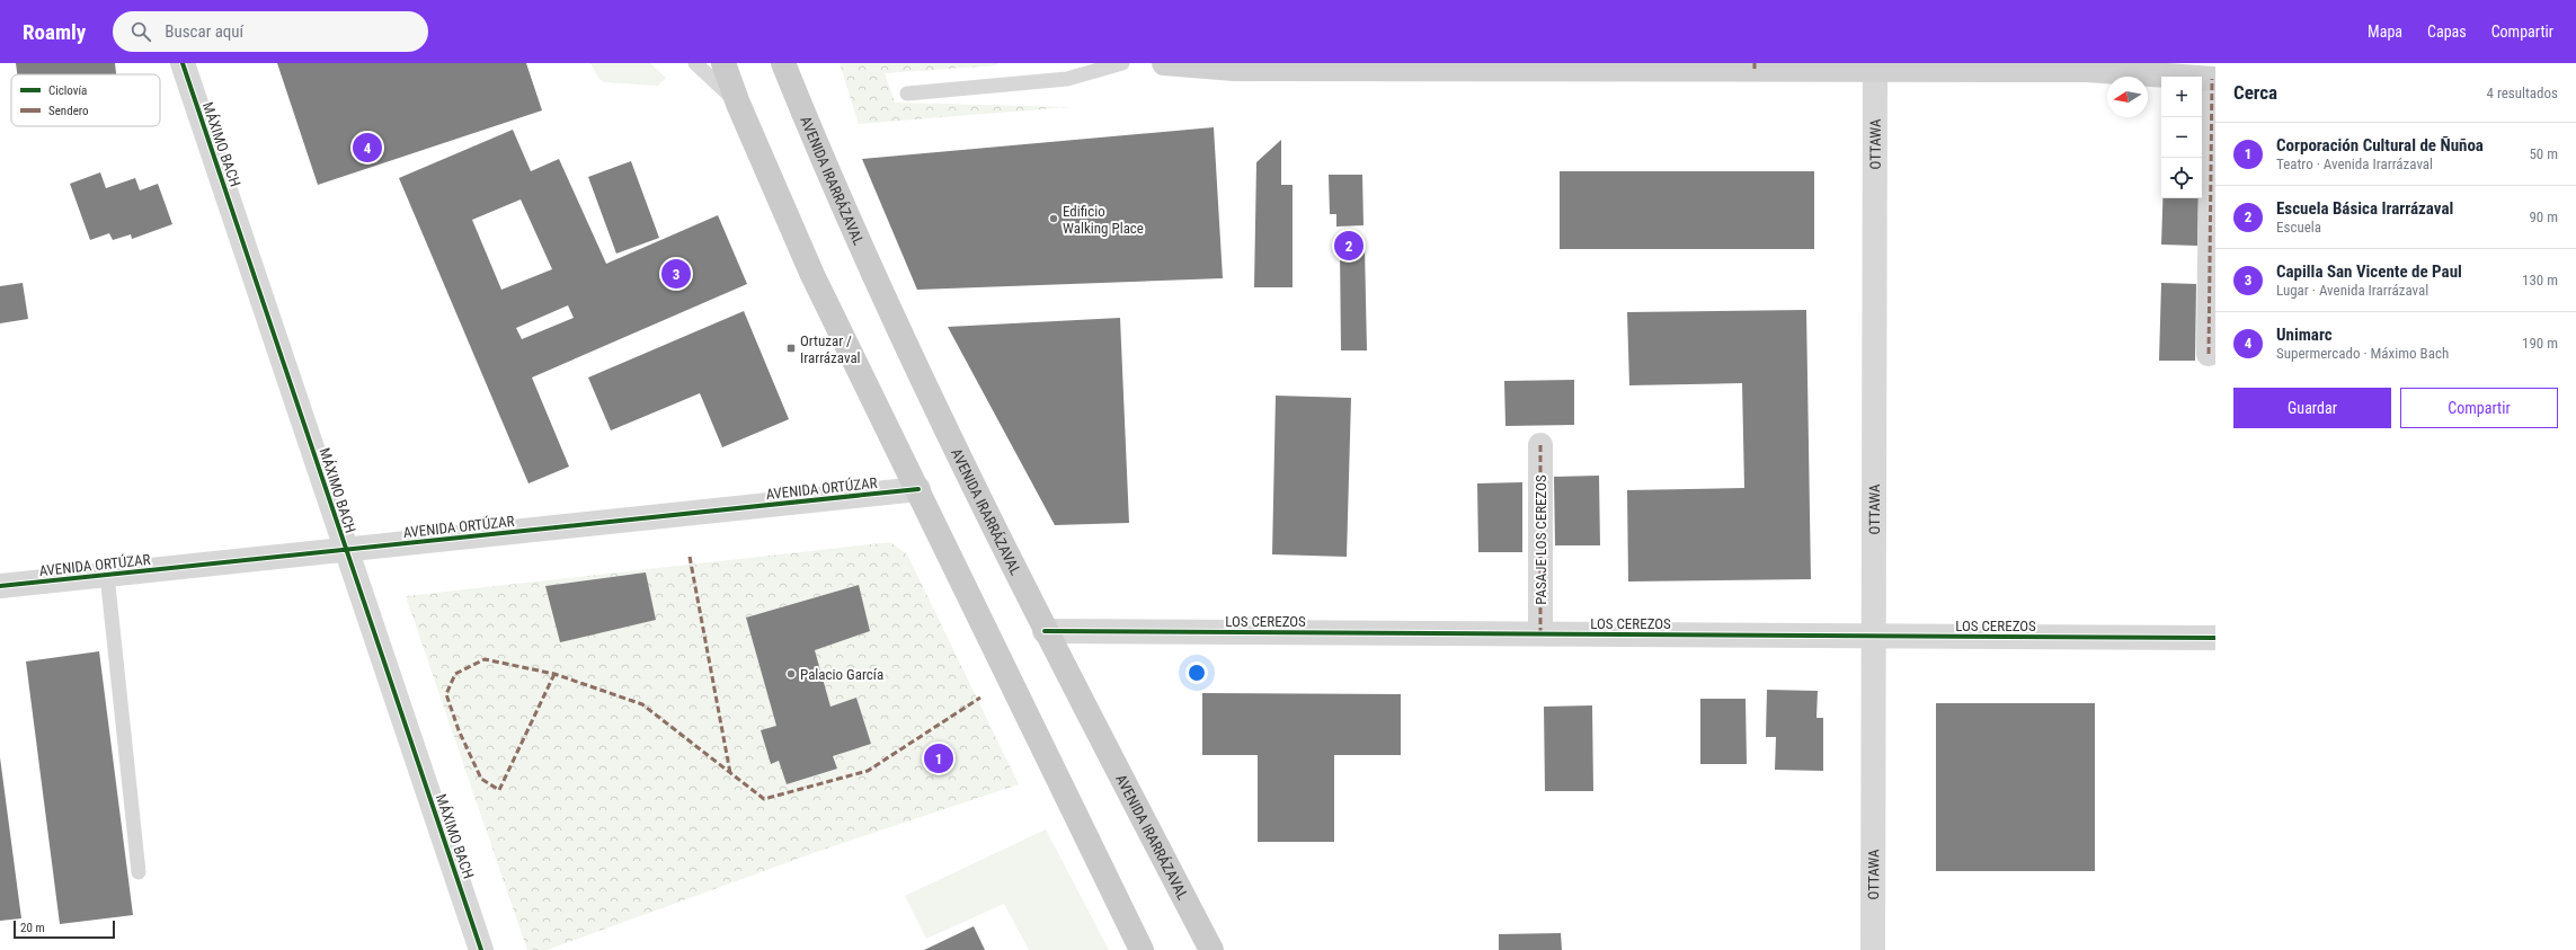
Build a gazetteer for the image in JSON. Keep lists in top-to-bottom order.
{
  "streets": {
    "main road": ["AVENIDA IRARRÁZAVAL"],
    "street": [
      "MÁXIMO BACH",
      "OTTAWA",
      "AVENIDA ORTÚZAR",
      "PASAJE LOS CEREZOS",
      "LOS CEREZOS"
    ]
  },
  "crossings": [
    ["MÁXIMO BACH", "AVENIDA ORTÚZAR"],
    ["OTTAWA", "LOS CEREZOS"],
    ["AVENIDA IRARRÁZAVAL", "LOS CEREZOS"],
    ["PASAJE LOS CEREZOS", "LOS CEREZOS"]
  ],
  "places": {
    "other": ["Edificio Walking Place", "Palacio García"],
    "transit": ["Ortuzar / Irarrázaval"]
  },
  "legend": ["Ciclovía", "Sendero"],
  "scale_bar": "20 m",
  "north": "left",
  "page": {
    "header": "Roamly",
    "search": "Buscar aquí",
    "nav": ["Mapa", "Capas", "Compartir"],
    "heading": ["Cerca", "4 resultados"],
    "map_buttons": ["+", "−"],
    "list": [
      {
        "mark": "1",
        "name": "Corporación Cultural de Ñuñoa",
        "note": "Teatro · Avenida Irarrázaval",
        "value": "50 m"
      },
      {
        "mark": "2",
        "name": "Escuela Básica Irarrázaval",
        "note": "Escuela",
        "value": "90 m"
      },
      {
        "mark": "3",
        "name": "Capilla San Vicente de Paul",
        "note": "Lugar · Avenida Irarrázaval",
        "value": "130 m"
      },
      {
        "mark": "4",
        "name": "Unimarc",
        "note": "Supermercado · Máximo Bach",
        "value": "190 m"
      }
    ],
    "pins": [
      "4",
      "2",
      "3",
      "1"
    ],
    "buttons": ["Guardar", "Compartir"],
    "scale": "20 m"
  }
}
